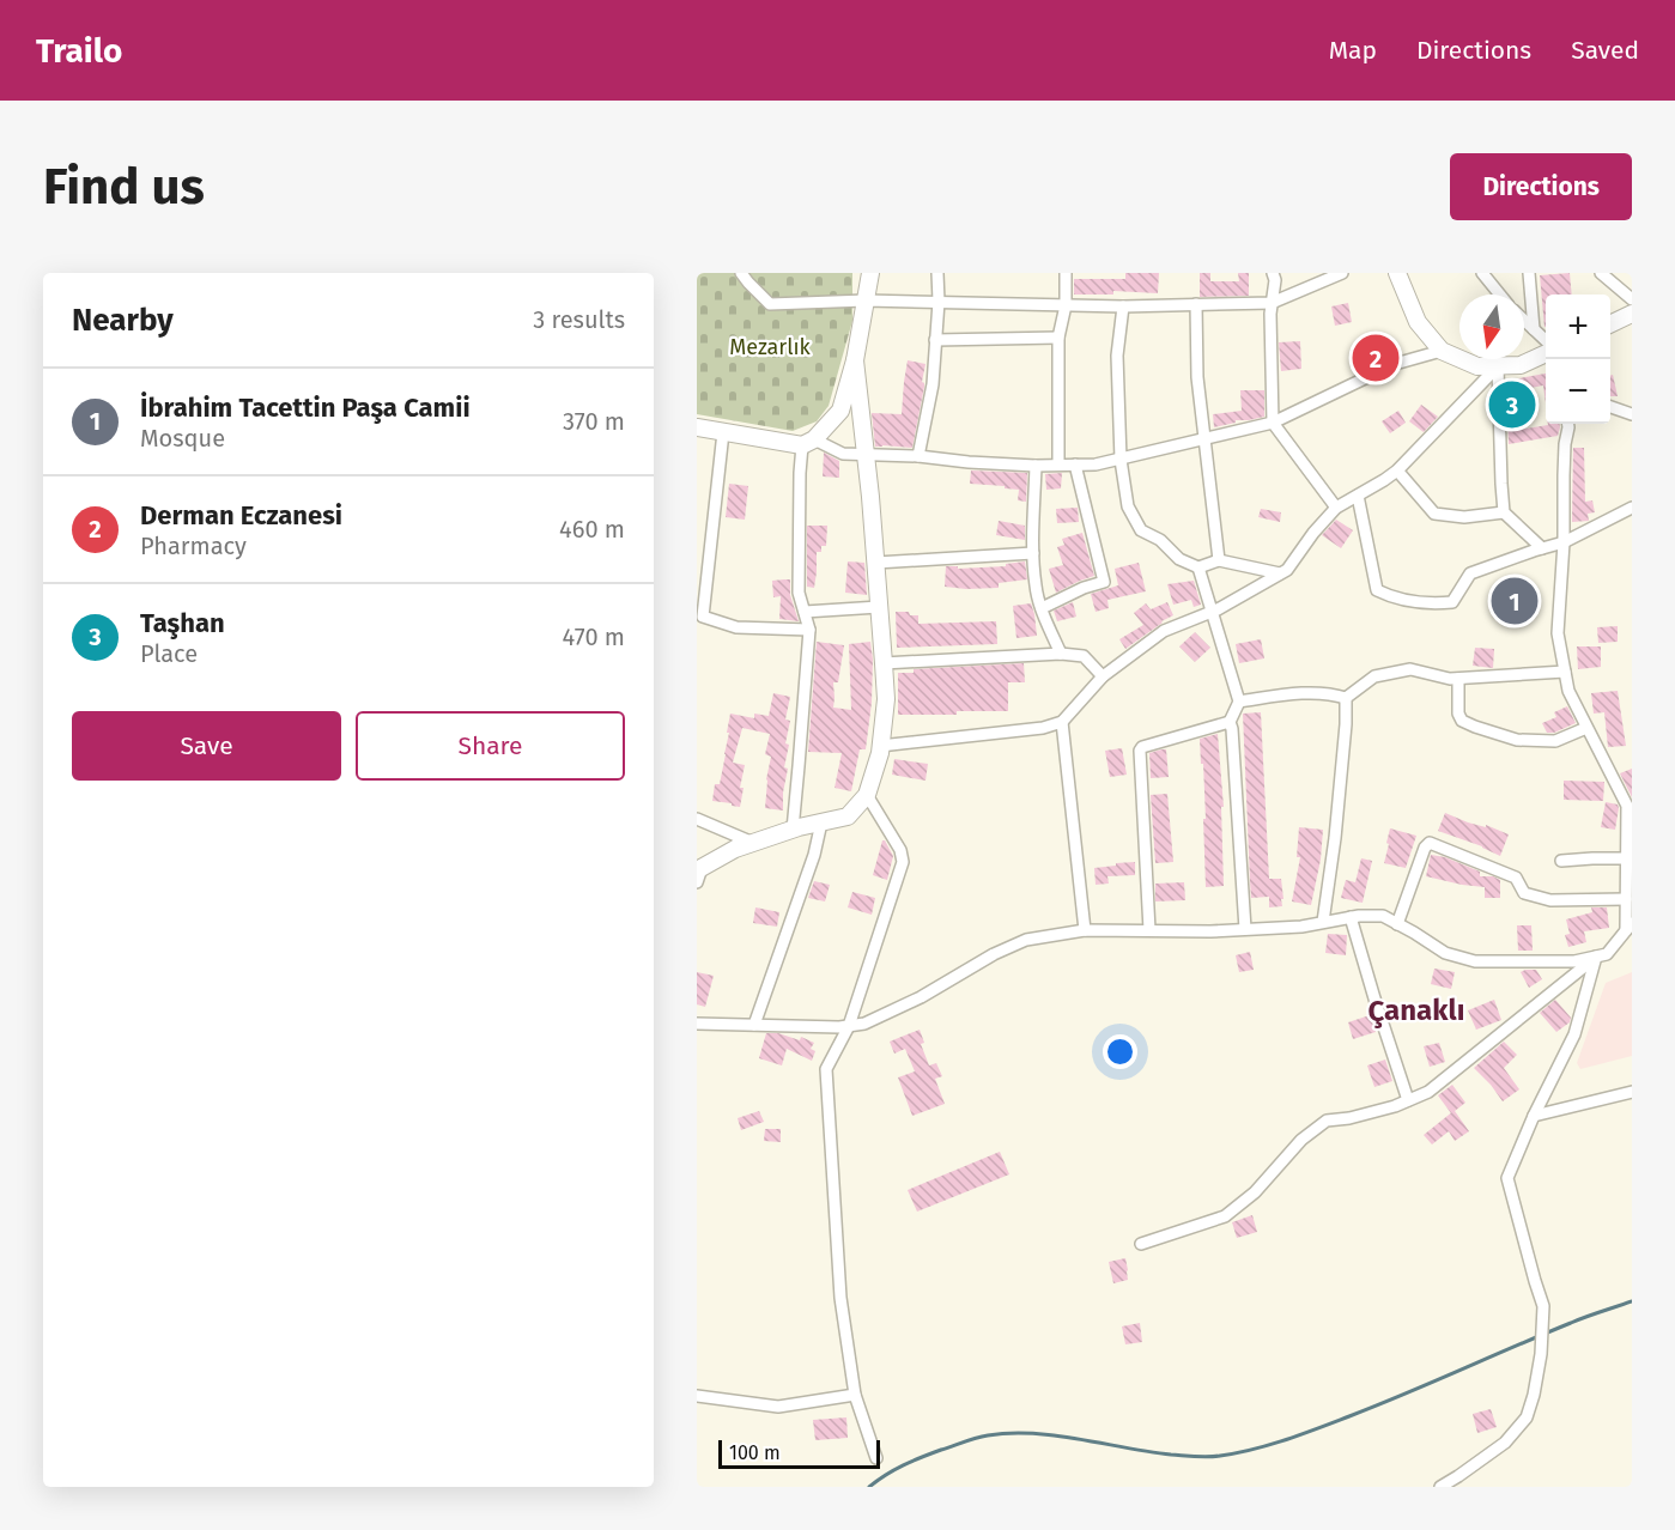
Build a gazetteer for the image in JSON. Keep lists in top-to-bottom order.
{
  "districts": ["Çanaklı"],
  "parks": ["Mezarlık"],
  "scale_bar": "100 m",
  "north": "bottom",
  "page": {
    "header": "Trailo",
    "nav": ["Map", "Directions", "Saved"],
    "buttons": [
      "Directions",
      ["Save", "Share"]
    ],
    "title": "Find us",
    "heading": ["Nearby", "3 results"],
    "map_buttons": ["+", "−"],
    "pins": ["2", "3", "1"],
    "list": [
      {
        "mark": "1",
        "name": "İbrahim Tacettin Paşa Camii",
        "note": "Mosque",
        "value": "370 m"
      },
      {
        "mark": "2",
        "name": "Derman Eczanesi",
        "note": "Pharmacy",
        "value": "460 m"
      },
      {
        "mark": "3",
        "name": "Taşhan",
        "note": "Place",
        "value": "470 m"
      }
    ],
    "scale": "100 m"
  }
}
